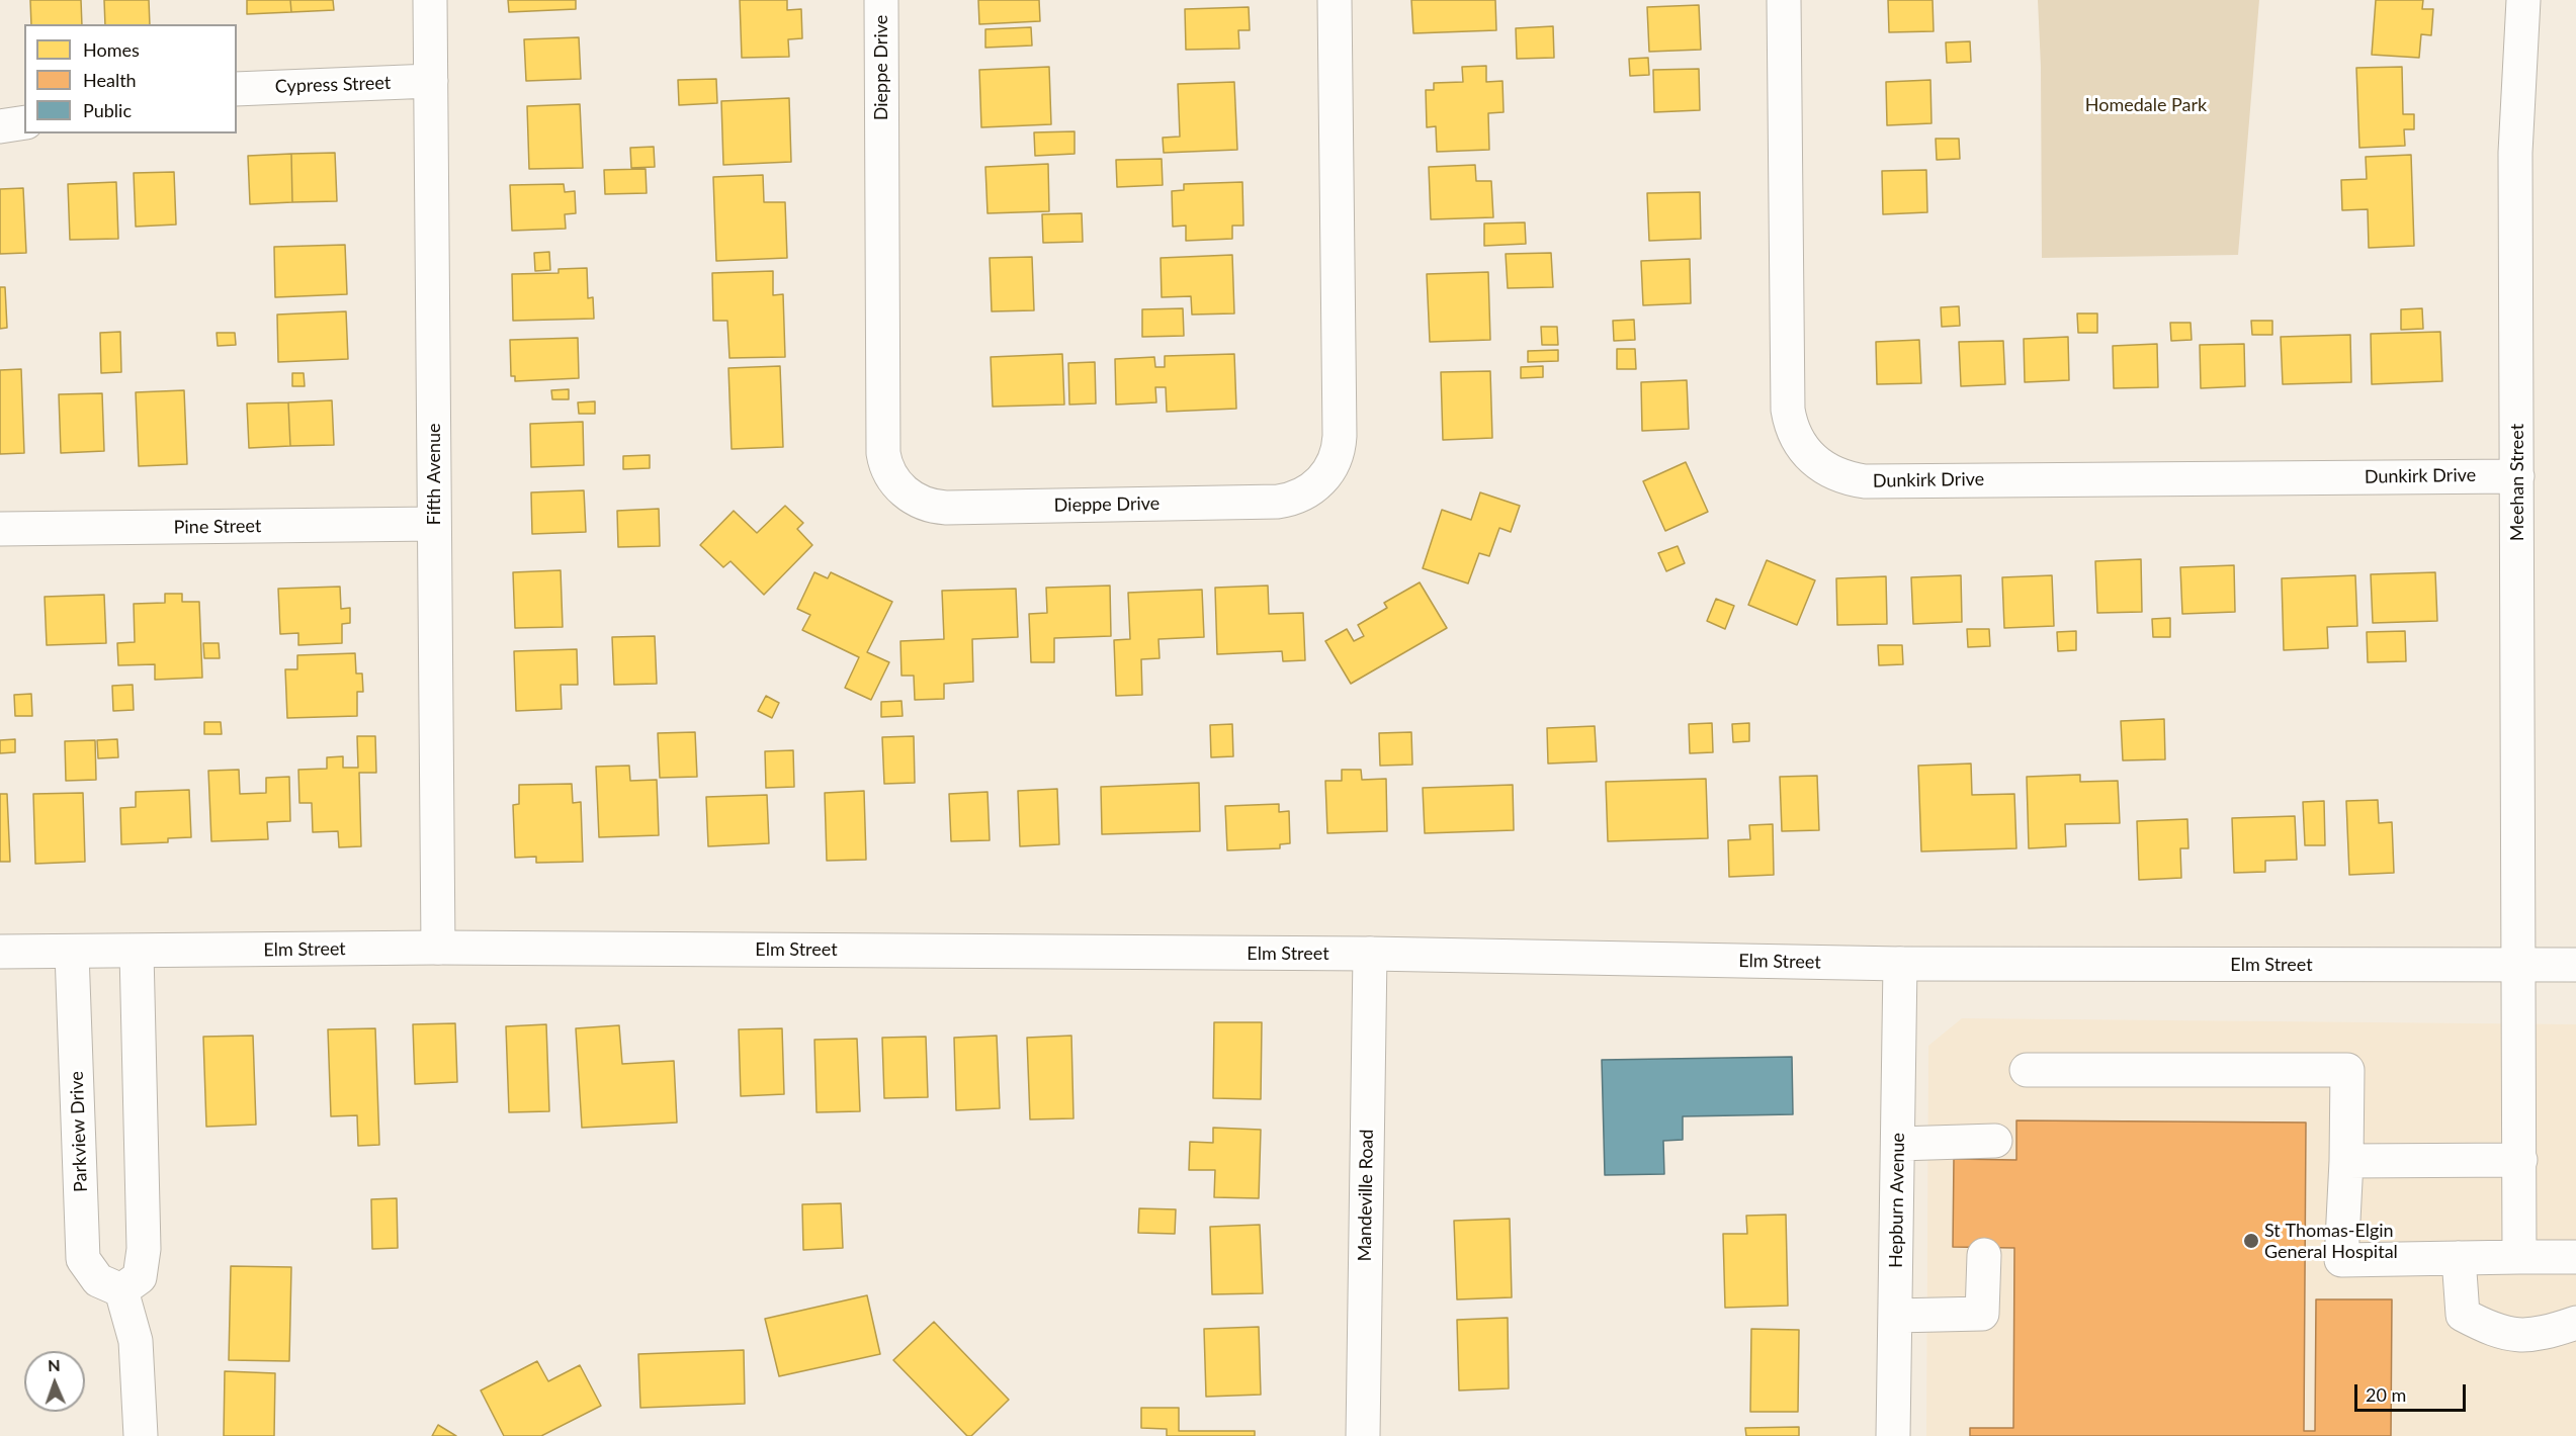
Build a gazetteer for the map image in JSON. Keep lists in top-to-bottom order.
{
  "streets": {
    "street": [
      "Dieppe Drive",
      "Cypress Street",
      "Fifth Avenue",
      "Dunkirk Drive",
      "Meehan Street",
      "Pine Street",
      "Elm Street",
      "Parkview Drive",
      "Mandeville Road",
      "Hepburn Avenue"
    ]
  },
  "crossings": [
    ["Cypress Street", "Fifth Avenue"],
    ["Fifth Avenue", "Pine Street"],
    ["Fifth Avenue", "Elm Street"],
    ["Dunkirk Drive", "Meehan Street"],
    ["Meehan Street", "Elm Street"],
    ["Elm Street", "Parkview Drive"],
    ["Elm Street", "Mandeville Road"],
    ["Elm Street", "Hepburn Avenue"]
  ],
  "parks": ["Homedale Park"],
  "places": ["St Thomas-Elgin General Hospital"],
  "legend": ["Homes", "Health", "Public"],
  "scale_bar": "20 m",
  "north": "top"
}
